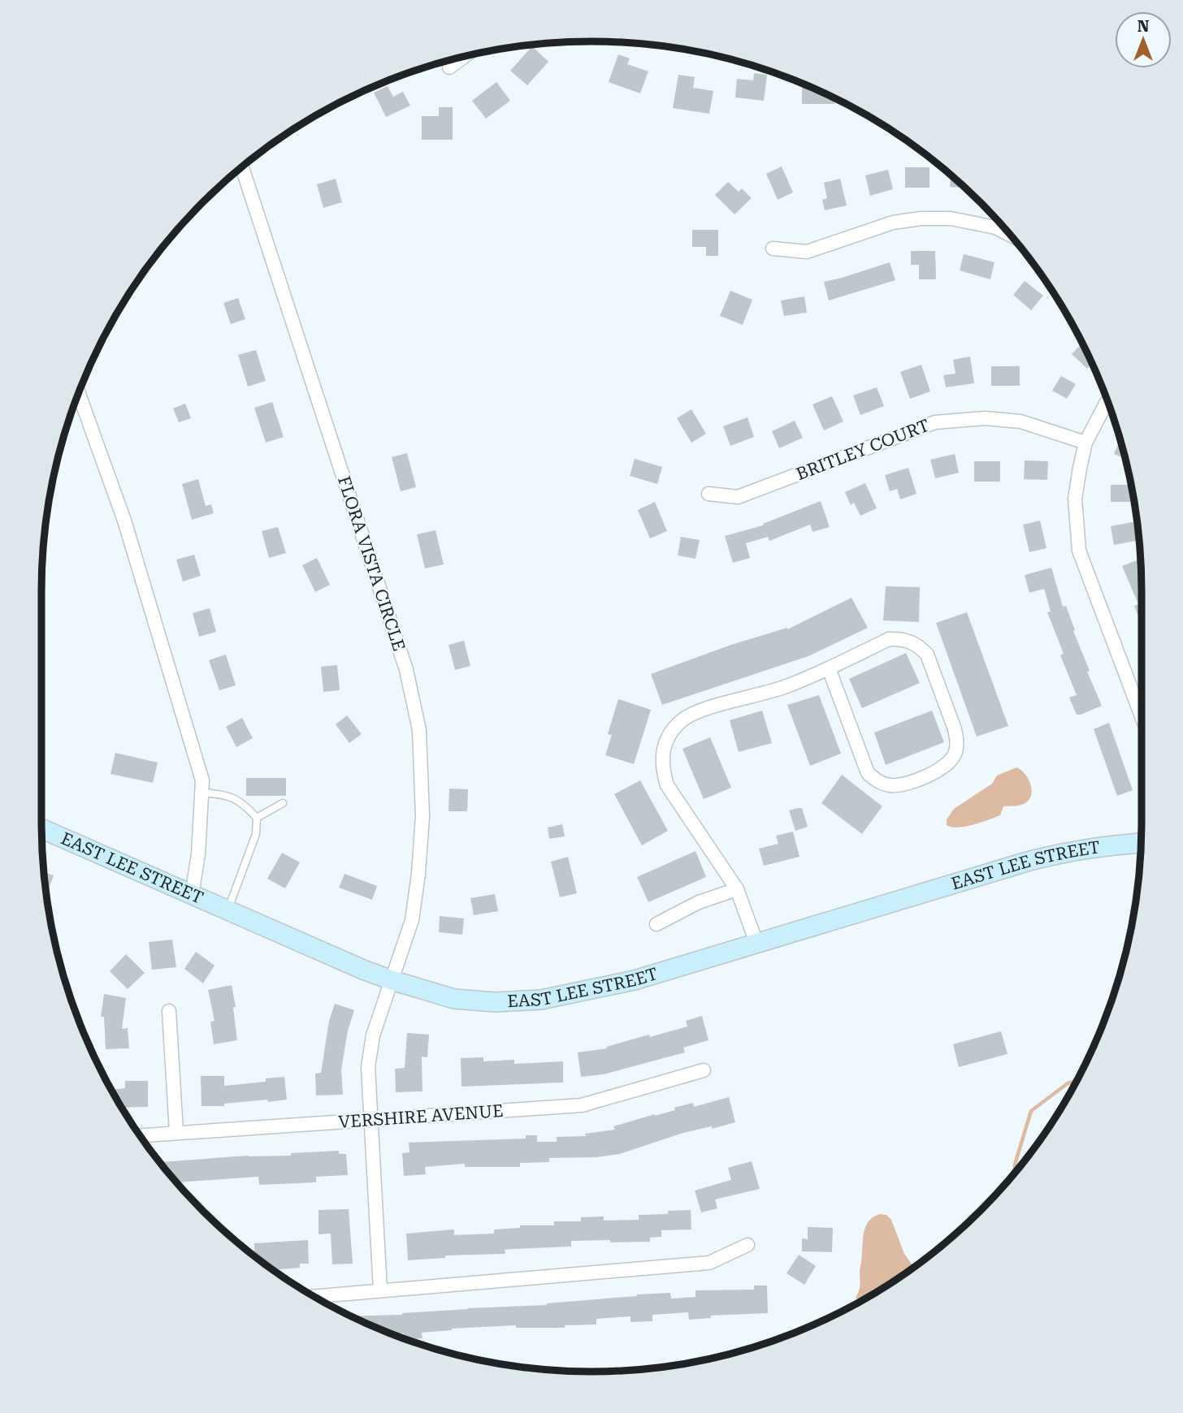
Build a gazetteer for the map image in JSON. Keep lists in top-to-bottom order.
{
  "streets": {
    "street": [
      "BRITLEY COURT",
      "FLORA VISTA CIRCLE",
      "EAST LEE STREET",
      "VERSHIRE AVENUE"
    ]
  },
  "crossings": [
    ["FLORA VISTA CIRCLE", "EAST LEE STREET"],
    ["FLORA VISTA CIRCLE", "VERSHIRE AVENUE"]
  ],
  "north": "top"
}
